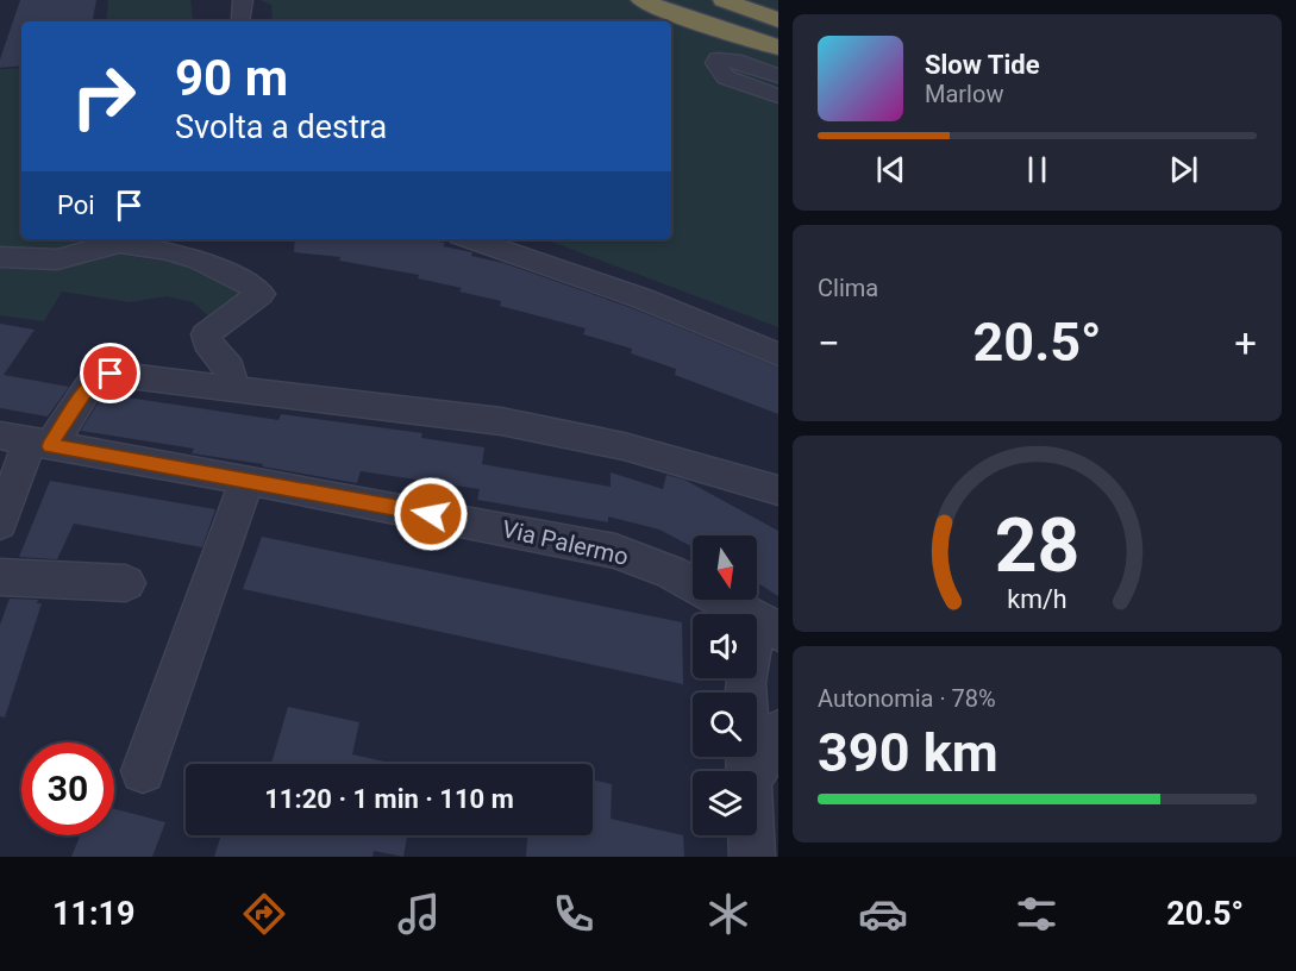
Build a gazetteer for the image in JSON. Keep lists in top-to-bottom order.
{
  "streets": {
    "street": ["Via Palermo"]
  },
  "north": "bottom",
  "page": {
    "turn": ["90 m", "Svolta a destra"],
    "song": ["Slow Tide", "Marlow"],
    "then": "Poi",
    "tile": [
      "Clima",
      ["Autonomia · 78%", "390 km"]
    ],
    "heat": ["−", "20.5°", "+"],
    "limit": "30",
    "trip": "11:20 · 1 min · 110 m",
    "tabs": ["11:19", "20.5°"],
    "gauge": ["28", "km/h"]
  }
}
